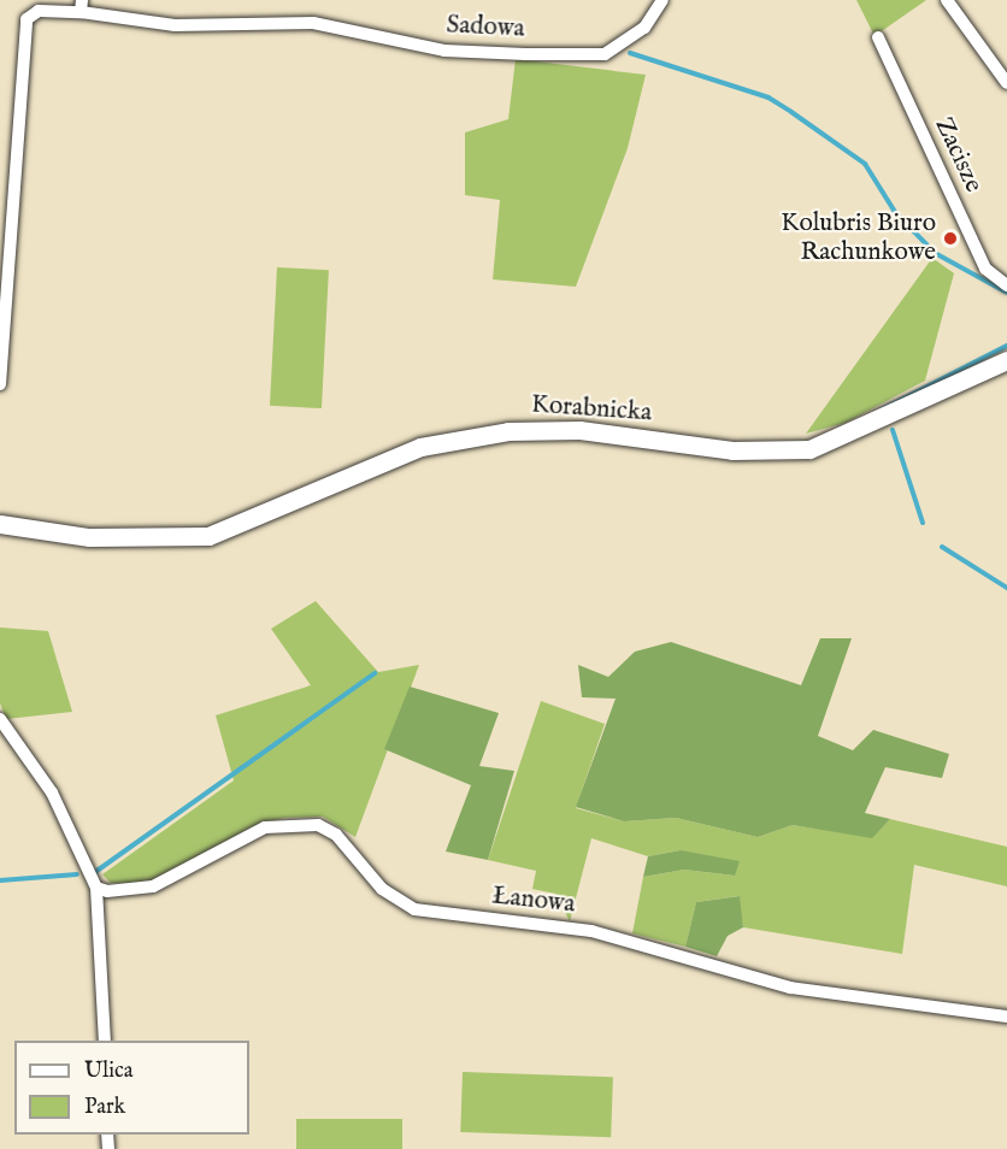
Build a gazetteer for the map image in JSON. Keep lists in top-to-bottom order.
{
  "streets": {
    "street": [
      "Sadowa",
      "Zacisze",
      "Korabnicka",
      "Łanowa"
    ]
  },
  "places": ["Kolubris Biuro Rachunkowe"],
  "legend": ["Ulica", "Park"]
}
